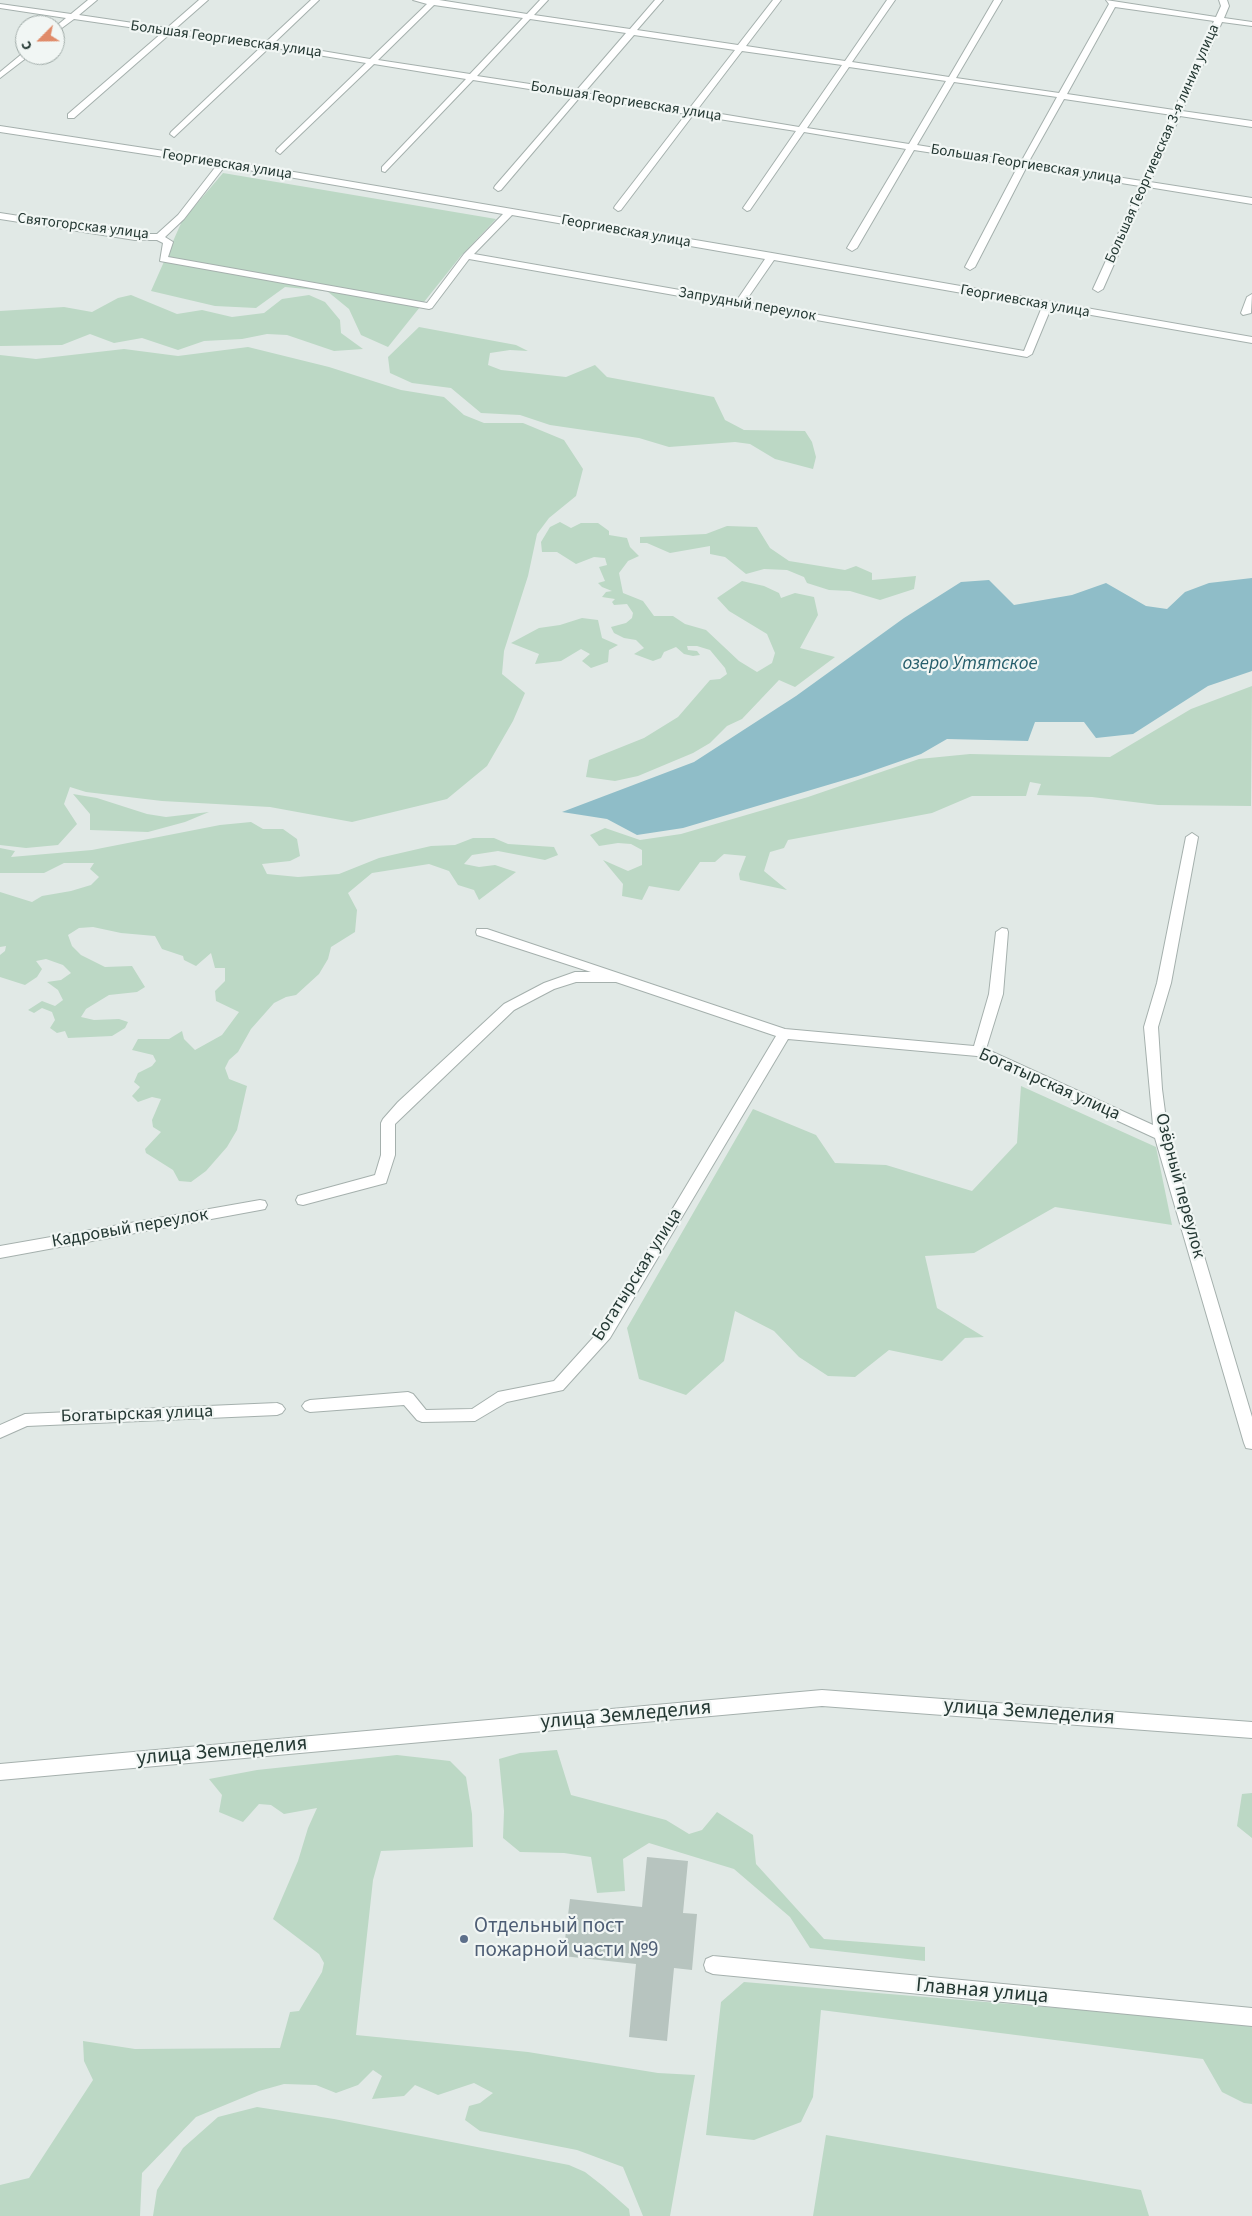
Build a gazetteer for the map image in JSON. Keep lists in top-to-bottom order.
{
  "streets": {
    "street": [
      "Большая Георгиевская улица",
      "Большая Георгиевская 3-я линия улица",
      "Георгиевская улица",
      "Святогорская улица",
      "Запрудный переулок",
      "Богатырская улица",
      "Озёрный переулок",
      "Кадровый переулок",
      "улица Земледелия",
      "Главная улица"
    ]
  },
  "crossings": [
    ["Большая Георгиевская улица", "Большая Георгиевская 3-я линия улица"],
    ["Георгиевская улица", "Святогорская улица"],
    ["Георгиевская улица", "Запрудный переулок"],
    ["Богатырская улица", "Озёрный переулок"]
  ],
  "water": ["озеро Утятское"],
  "places": ["Отдельный пост пожарной части №9"],
  "north": "bottom left"
}
